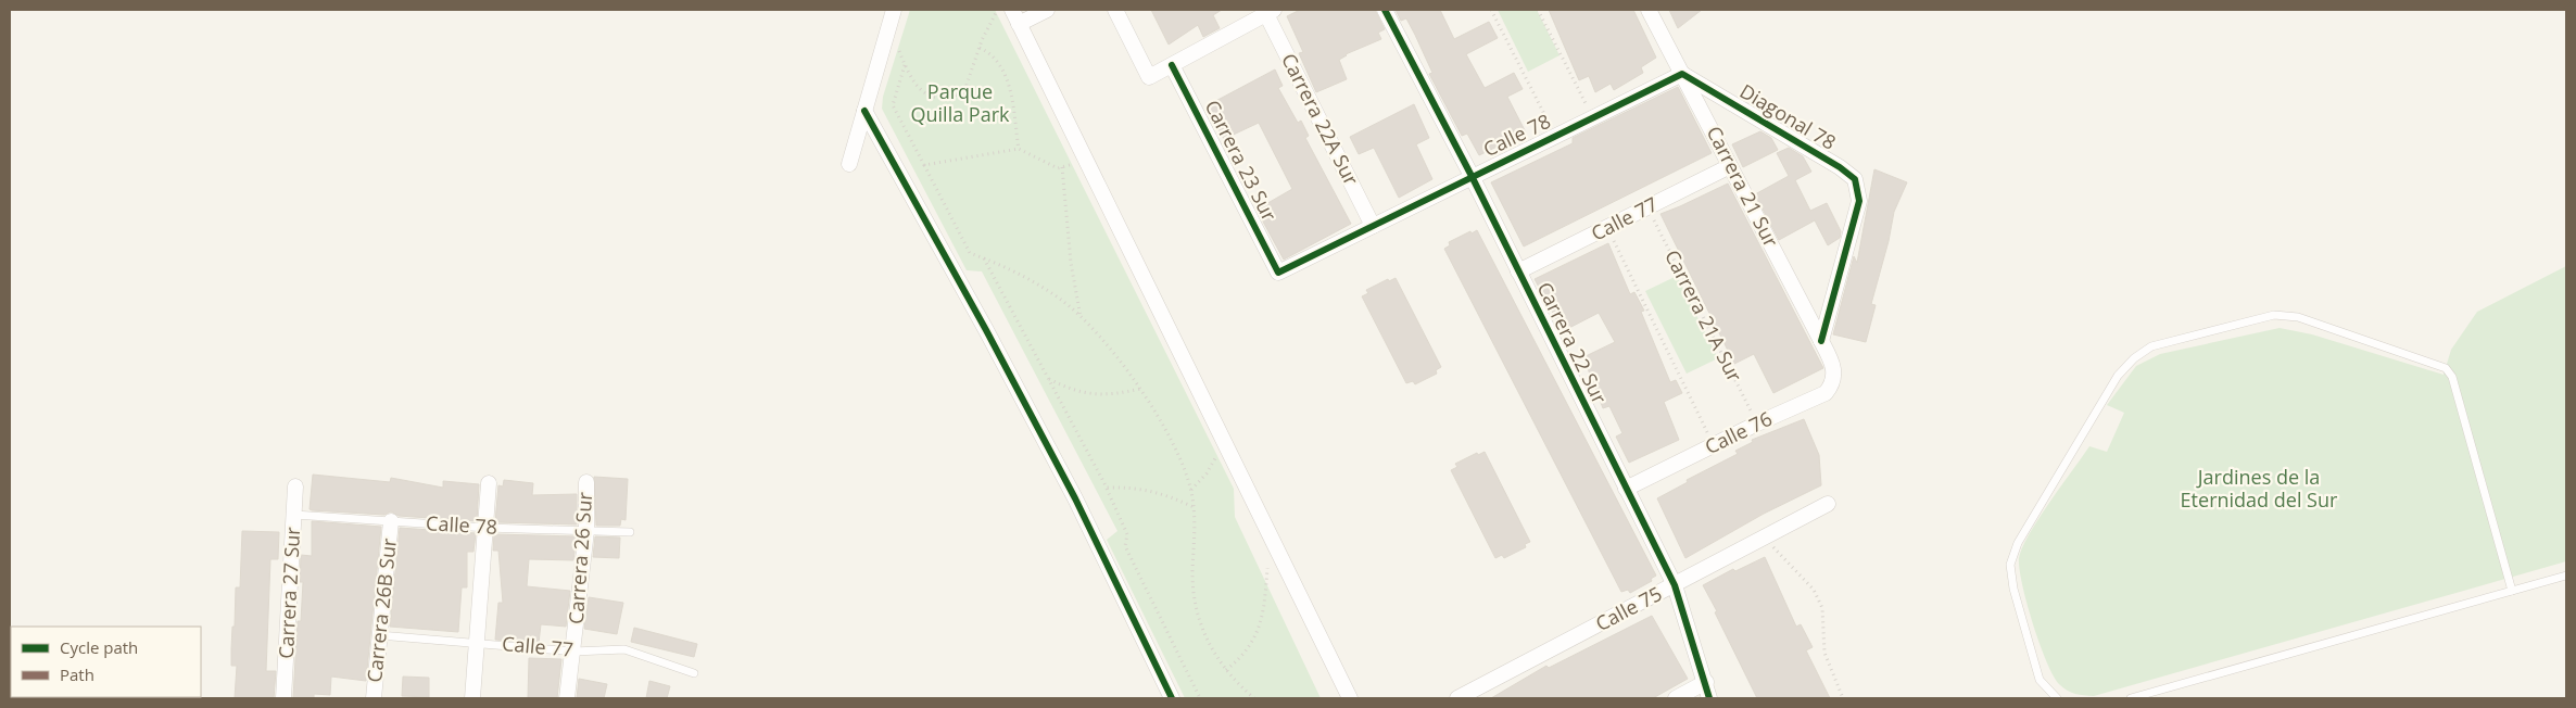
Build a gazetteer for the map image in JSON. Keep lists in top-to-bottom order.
{
  "streets": {
    "street": [
      "Diagonal 78",
      "Carrera 22A Sur",
      "Calle 78",
      "Carrera 23 Sur",
      "Carrera 21 Sur",
      "Calle 77",
      "Carrera 22 Sur",
      "Calle 76",
      "Carrera 26 Sur",
      "Carrera 27 Sur",
      "Calle 75",
      "Carrera 26B Sur"
    ],
    "path": ["Carrera 21A Sur"]
  },
  "crossings": [
    ["Diagonal 78", "Calle 78"],
    ["Diagonal 78", "Carrera 21 Sur"],
    ["Carrera 22A Sur", "Calle 78"],
    ["Calle 78", "Carrera 23 Sur"],
    ["Calle 78", "Carrera 21 Sur"],
    ["Calle 78", "Carrera 22 Sur"],
    ["Calle 78", "Carrera 26 Sur"],
    ["Calle 78", "Carrera 27 Sur"],
    ["Calle 78", "Carrera 26B Sur"],
    ["Carrera 21 Sur", "Calle 77"],
    ["Carrera 21 Sur", "Calle 76"],
    ["Calle 77", "Carrera 21A Sur"],
    ["Calle 77", "Carrera 22 Sur"],
    ["Calle 77", "Carrera 26 Sur"],
    ["Calle 77", "Carrera 26B Sur"],
    ["Carrera 21A Sur", "Calle 76"],
    ["Carrera 22 Sur", "Calle 76"],
    ["Carrera 22 Sur", "Calle 75"]
  ],
  "parks": ["Parque Quilla Park", "Jardines de la Eternidad del Sur"],
  "legend": ["Cycle path", "Path"]
}
